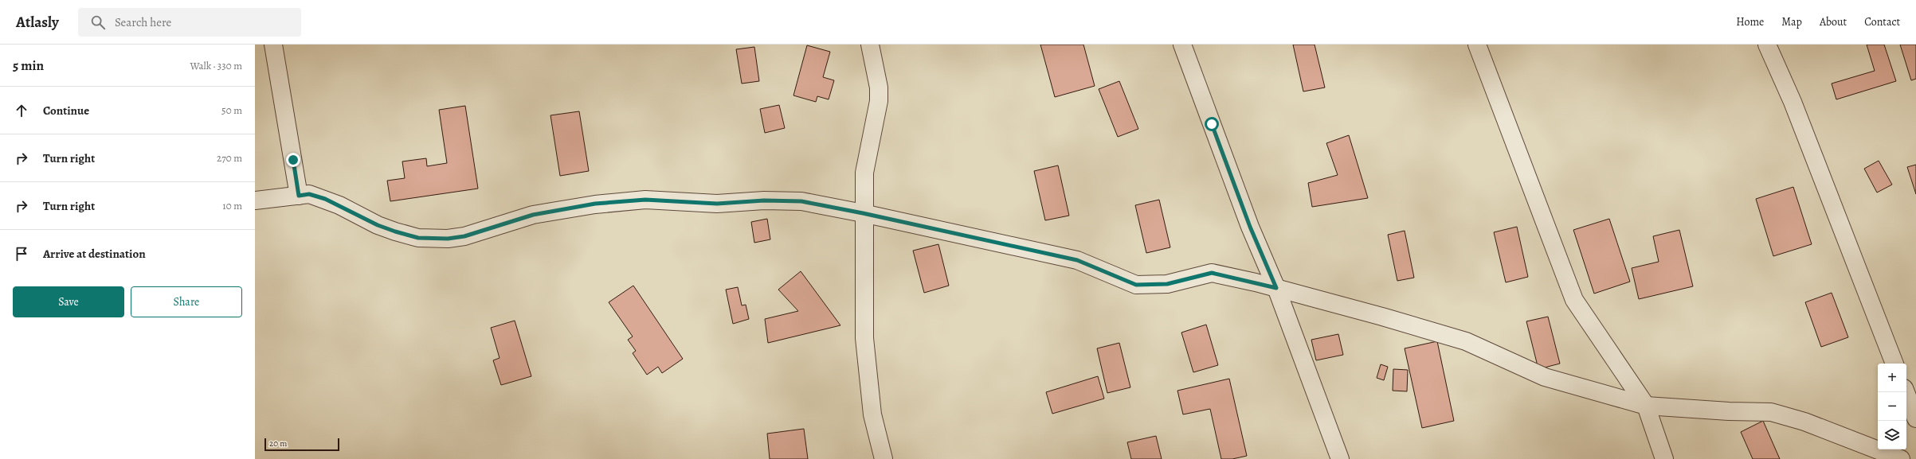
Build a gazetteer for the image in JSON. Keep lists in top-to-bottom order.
{
  "scale_bar": "20 m",
  "page": {
    "header": "Atlasly",
    "search": "Search here",
    "nav": [
      "Home",
      "Map",
      "About",
      "Contact"
    ],
    "heading": ["5 min", "Walk · 330 m"],
    "list": [
      ["Continue", "50 m"],
      ["Turn right", "270 m"],
      ["Turn right", "10 m"],
      "Arrive at destination"
    ],
    "buttons": ["Save", "Share"],
    "map_buttons": ["+", "−"],
    "scale": "20 m"
  }
}
